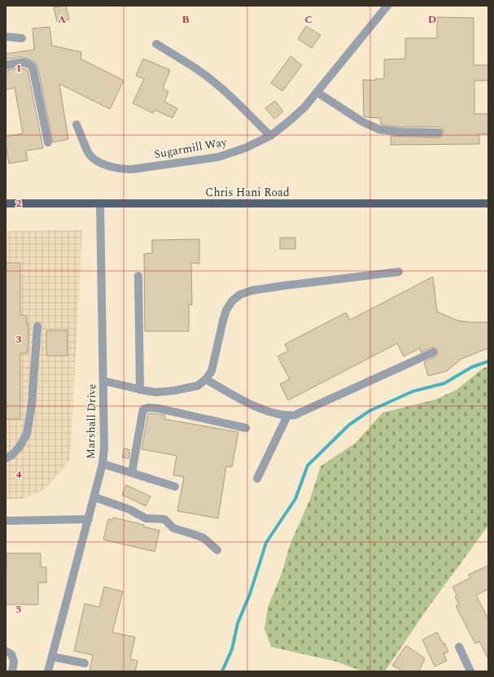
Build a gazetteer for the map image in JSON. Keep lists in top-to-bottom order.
{
  "streets": {
    "main road": ["Chris Hani Road"],
    "street": ["Sugarmill Way", "Marshall Drive"]
  },
  "crossings": [
    ["Chris Hani Road", "Marshall Drive"]
  ],
  "grid": {
    "columns": [
      "A",
      "B",
      "C",
      "D"
    ],
    "rows": [
      "1",
      "2",
      "3",
      "4",
      "5"
    ]
  }
}
